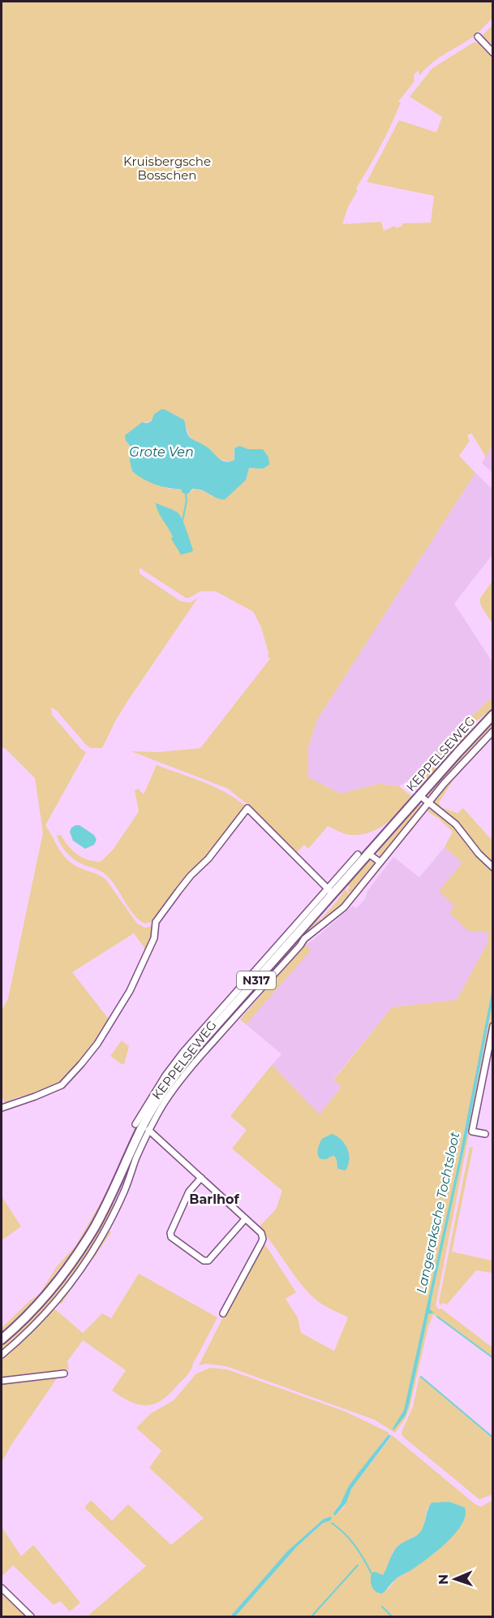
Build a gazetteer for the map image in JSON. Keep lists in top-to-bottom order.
{
  "streets": {
    "main road": ["KEPPELSEWEG", "N317"]
  },
  "districts": ["Barlhof"],
  "water": ["Grote Ven", "Langeraksche Tochtsloot"],
  "parks": ["Kruisbergsche Bosschen"],
  "north": "left"
}
